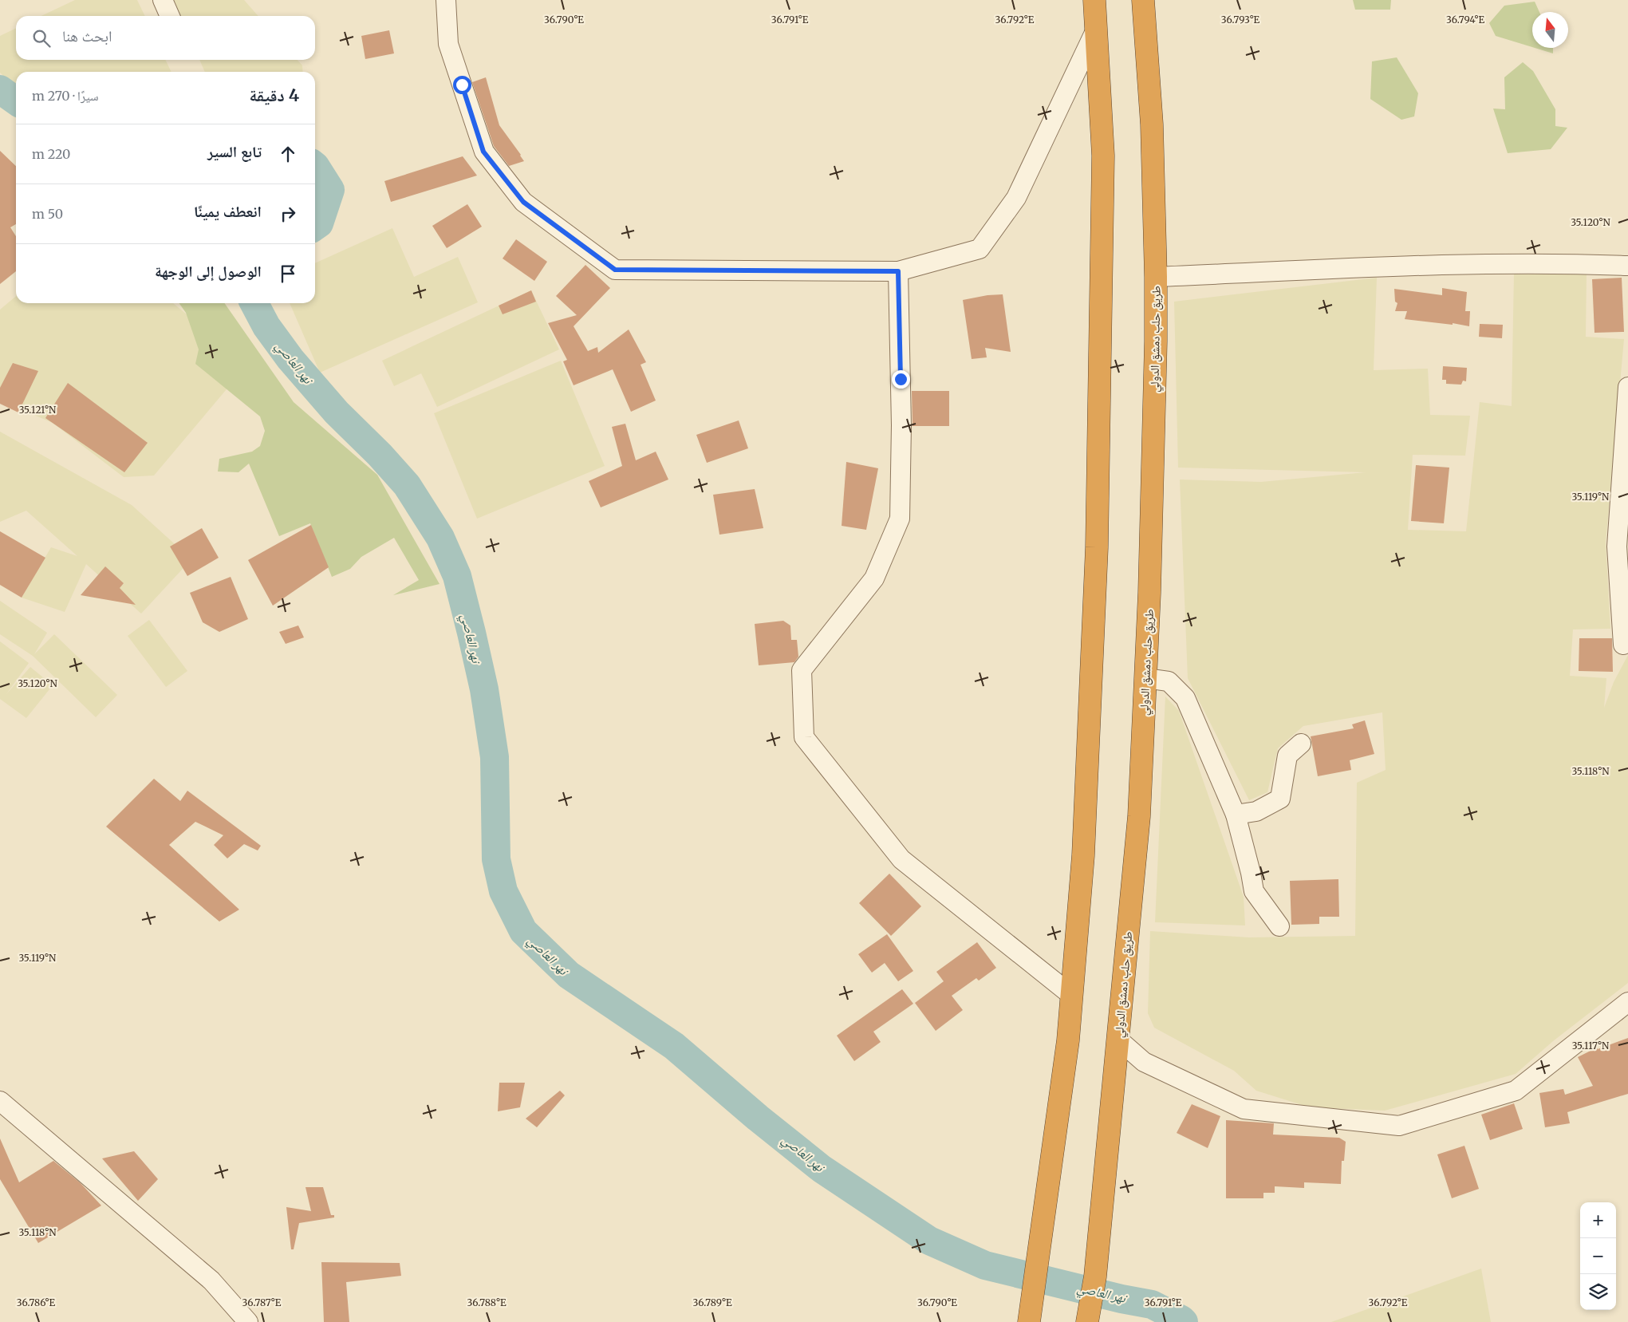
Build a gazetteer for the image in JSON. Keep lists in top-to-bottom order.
{
  "streets": {
    "highway": ["طريق حلب دمشق الدولي"]
  },
  "water": ["نهر العاصي"],
  "north": "top",
  "page": {
    "search": "ابحث هنا",
    "heading": ["4 دقيقة", "سيرًا · 270 m"],
    "list": [
      ["تابع السير", "220 m"],
      ["انعطف يمينًا", "50 m"],
      "الوصول إلى الوجهة"
    ],
    "map_buttons": ["+", "−"]
  },
  "coordinates": [
    "36.790°E",
    "36.791°E",
    "36.792°E",
    "36.793°E",
    "36.794°E",
    "35.120°N",
    "35.121°N",
    "35.119°N",
    "35.118°N",
    "35.117°N",
    "36.786°E",
    "36.787°E",
    "36.788°E",
    "36.789°E"
  ]
}
